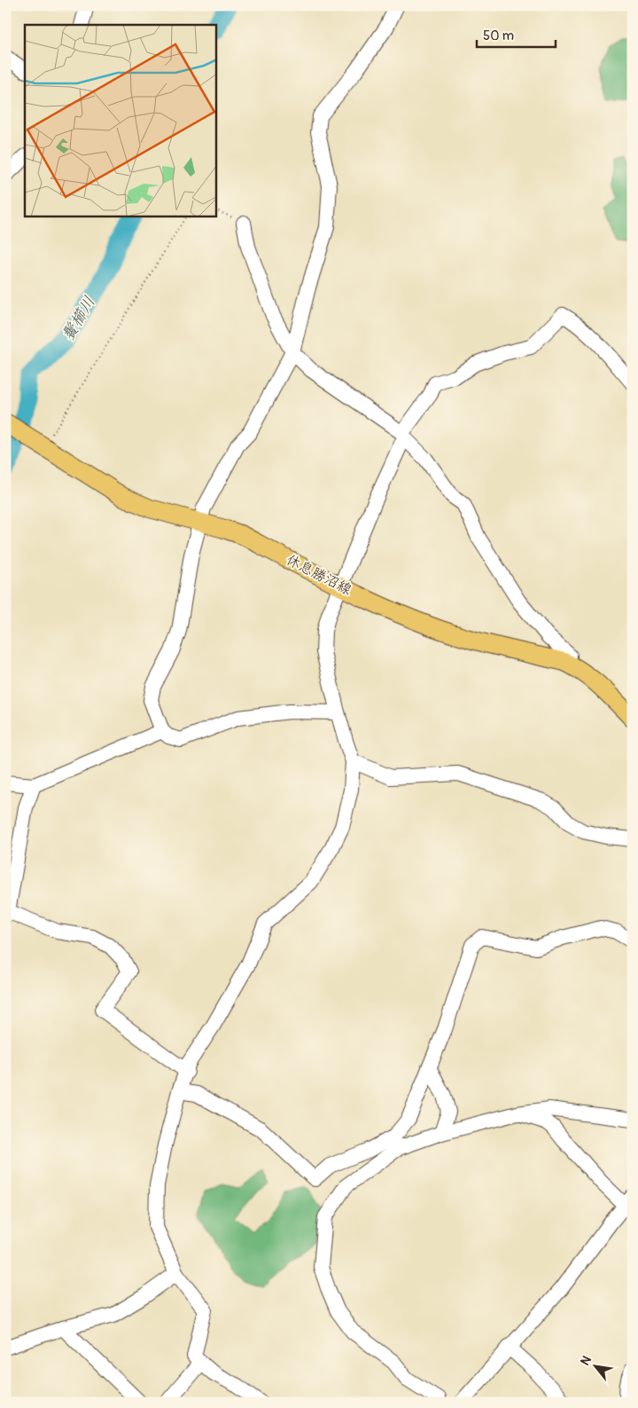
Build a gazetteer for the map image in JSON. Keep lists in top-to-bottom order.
{
  "streets": {
    "main road": ["休息勝沼線"]
  },
  "water": ["鬢櫛川"],
  "scale_bar": "50 m",
  "north": "top left"
}
